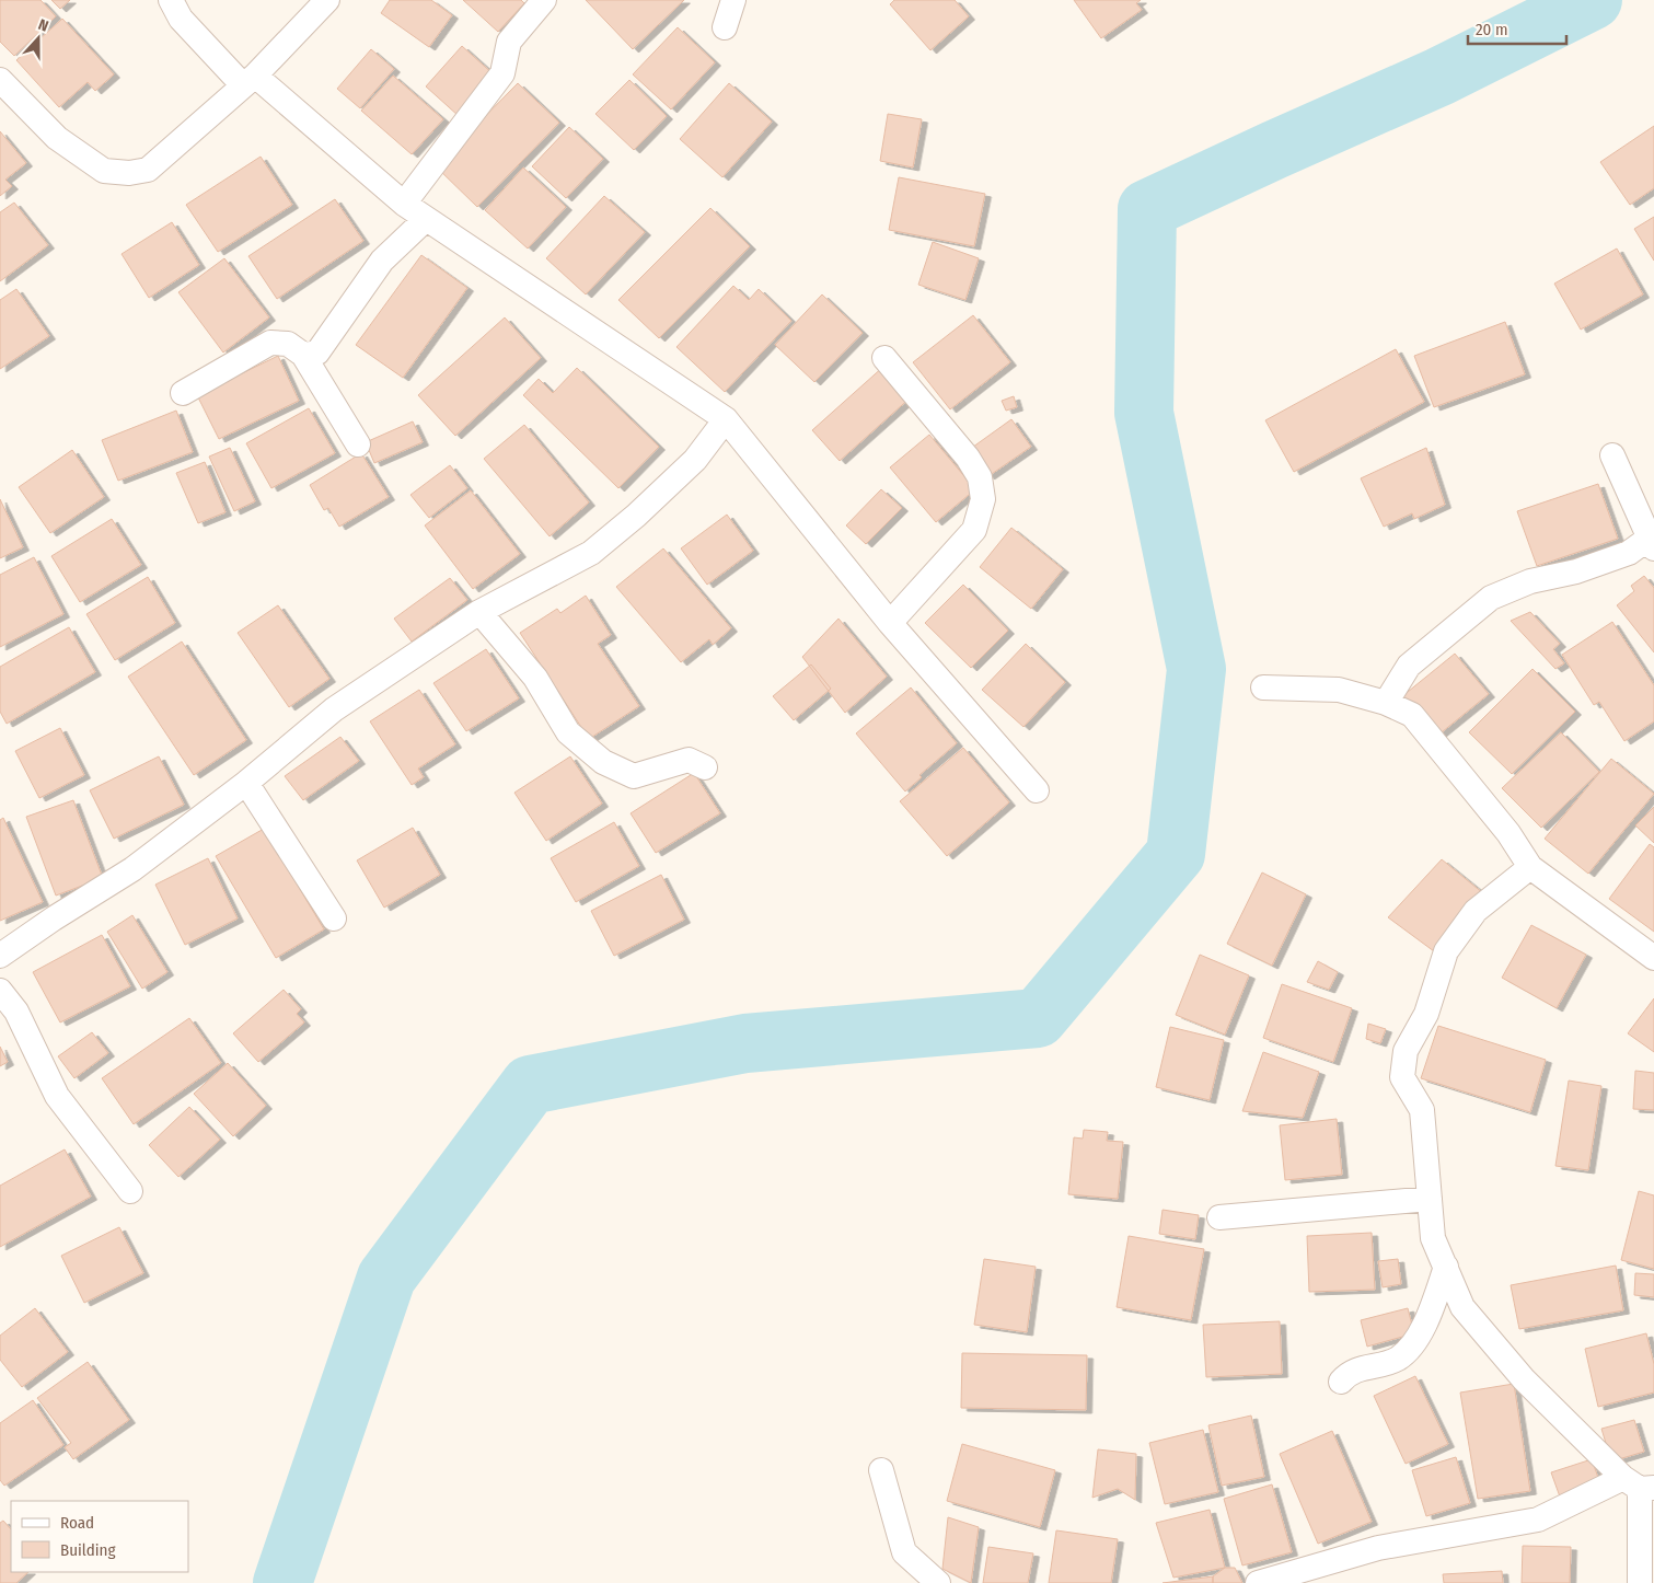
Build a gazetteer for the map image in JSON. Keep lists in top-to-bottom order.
{
  "legend": ["Road", "Building"],
  "scale_bar": "20 m",
  "north": "top"
}
